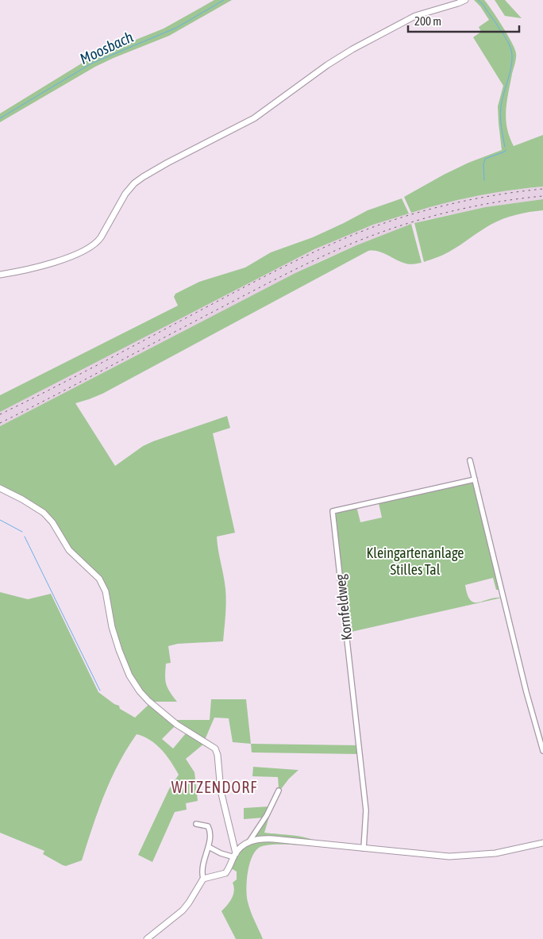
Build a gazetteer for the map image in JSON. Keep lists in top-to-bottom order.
{
  "streets": {
    "street": ["Kornfeldweg"]
  },
  "districts": ["WITZENDORF"],
  "water": ["Moosbach"],
  "parks": ["Kleingartenanlage Stilles Tal"],
  "scale_bar": "200 m"
}
